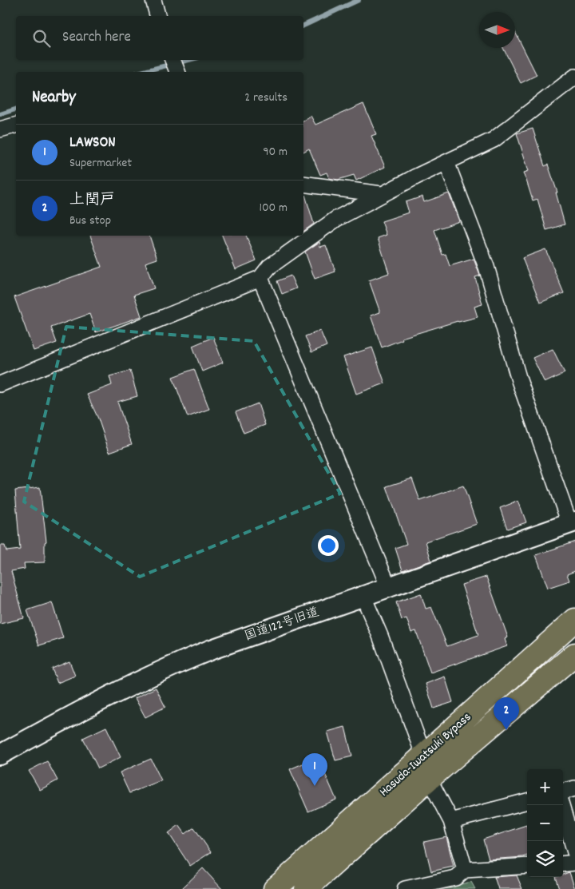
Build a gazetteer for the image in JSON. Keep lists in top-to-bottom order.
{
  "streets": {
    "highway": ["Hasuda-Iwatsuki Bypass"],
    "street": ["国道122号旧道"]
  },
  "north": "right",
  "page": {
    "search": "Search here",
    "heading": ["Nearby", "2 results"],
    "list": [
      {
        "mark": "1",
        "name": "LAWSON",
        "note": "Supermarket",
        "value": "90 m"
      },
      {
        "mark": "2",
        "name": "上閏戸",
        "note": "Bus stop",
        "value": "100 m"
      }
    ],
    "pins": ["2", "1"],
    "map_buttons": ["+", "−"]
  }
}
